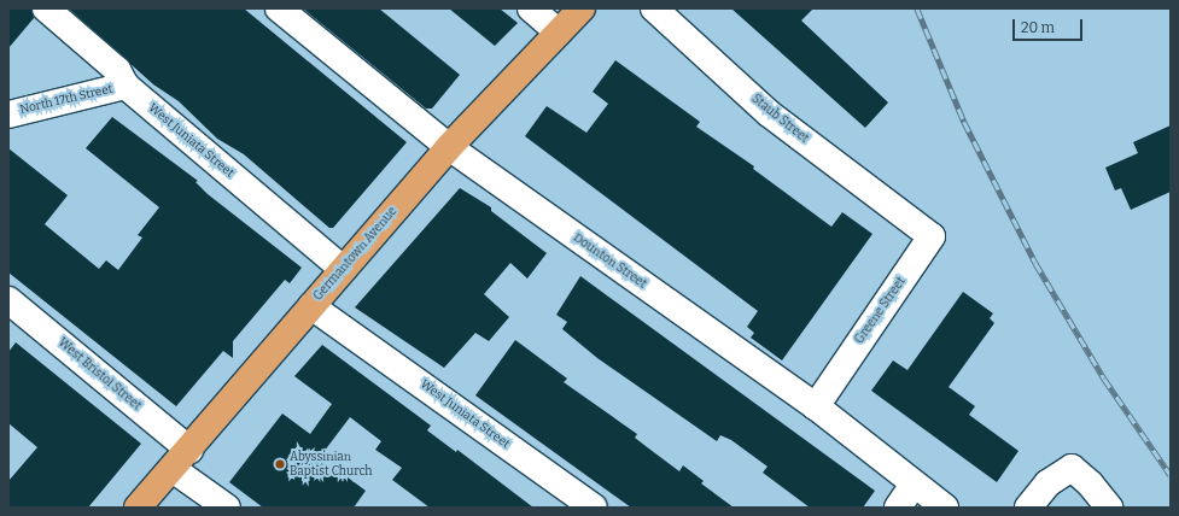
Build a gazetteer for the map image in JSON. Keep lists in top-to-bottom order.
{
  "streets": {
    "main road": ["Germantown Avenue"],
    "street": [
      "North 17th Street",
      "Staub Street",
      "West Juniata Street",
      "Dounton Street",
      "Greene Street",
      "West Bristol Street"
    ]
  },
  "crossings": [
    ["North 17th Street", "West Juniata Street"],
    ["Staub Street", "Greene Street"],
    ["West Juniata Street", "Germantown Avenue"],
    ["Germantown Avenue", "Dounton Street"],
    ["Germantown Avenue", "West Bristol Street"],
    ["Dounton Street", "Greene Street"]
  ],
  "places": ["Abyssinian Baptist Church"],
  "scale_bar": "20 m"
}
